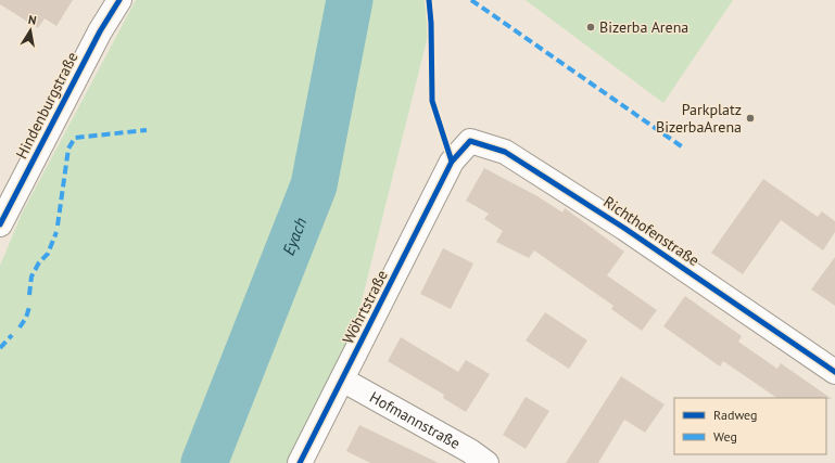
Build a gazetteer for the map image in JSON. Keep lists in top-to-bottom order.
{
  "streets": {
    "street": [
      "Hindenburgstraße",
      "Richthofenstraße",
      "Wöhrtstraße",
      "Hofmannstraße"
    ]
  },
  "crossings": [
    ["Richthofenstraße", "Wöhrtstraße"],
    ["Wöhrtstraße", "Hofmannstraße"]
  ],
  "water": ["Eyach"],
  "places": ["Bizerba Arena", "Parkplatz BizerbaArena"],
  "legend": ["Radweg", "Weg"],
  "north": "top"
}
